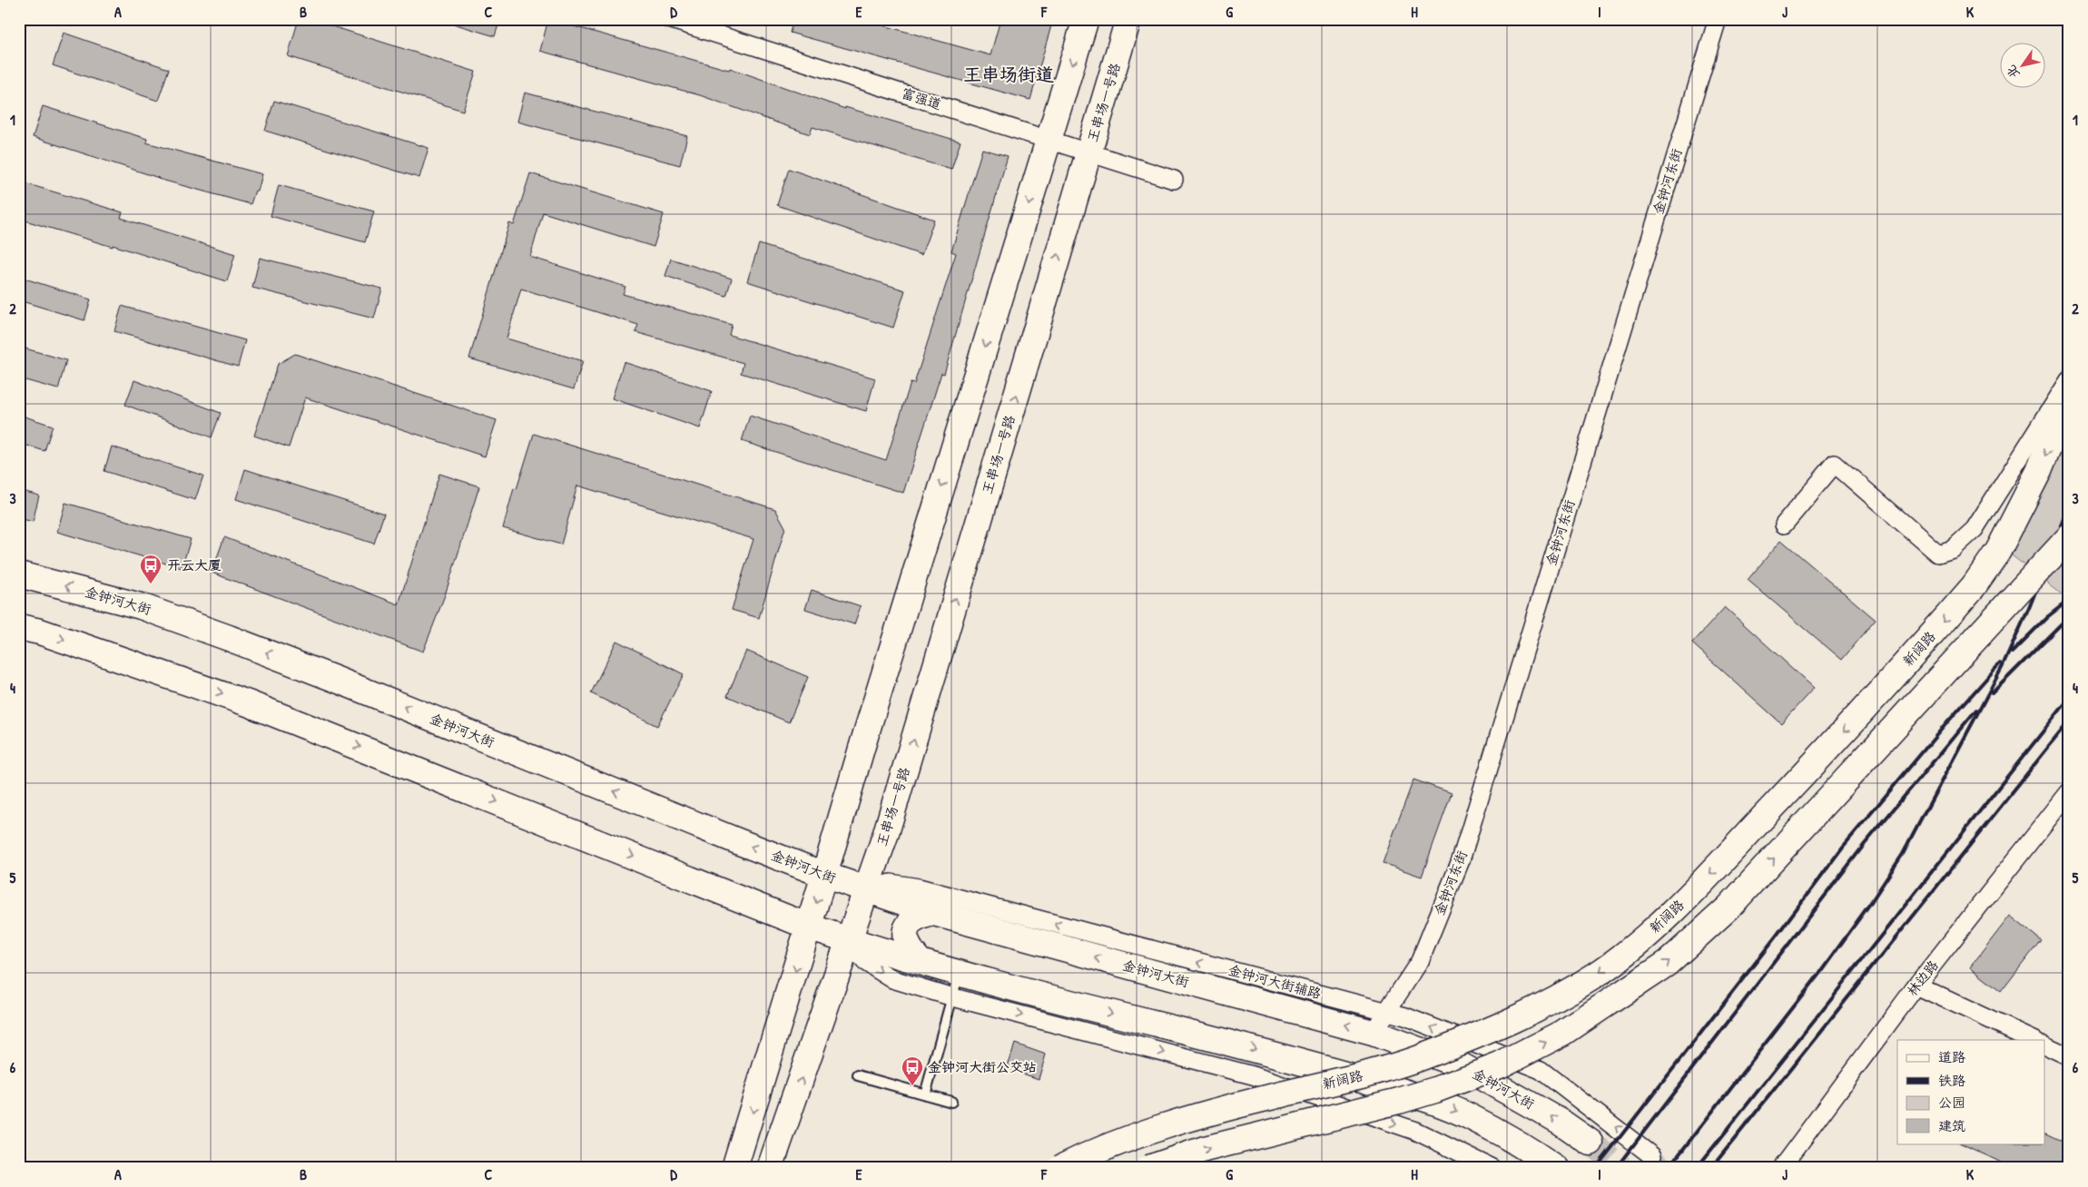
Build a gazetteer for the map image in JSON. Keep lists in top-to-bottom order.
{
  "streets": {
    "main road": ["王串场一号路", "金钟河大街", "新阔路"],
    "street": [
      "富强道",
      "金钟河东街",
      "林边路",
      "金钟河大街辅路"
    ]
  },
  "crossings": [
    ["富强道", "王串场一号路"],
    ["王串场一号路", "金钟河大街"],
    ["王串场一号路", "金钟河大街辅路"],
    ["金钟河东街", "金钟河大街"],
    ["金钟河东街", "金钟河大街辅路"],
    ["金钟河大街", "金钟河大街辅路"]
  ],
  "districts": ["王串场街道"],
  "places": {
    "bus stop": ["开云大厦", "金钟河大街公交站"]
  },
  "legend": [
    "道路",
    "铁路",
    "公园",
    "建筑"
  ],
  "north": "bottom left",
  "grid": {
    "columns": [
      "A",
      "B",
      "C",
      "D",
      "E",
      "F",
      "G",
      "H",
      "I",
      "J",
      "K"
    ],
    "rows": [
      "1",
      "2",
      "3",
      "4",
      "5",
      "6"
    ]
  }
}
